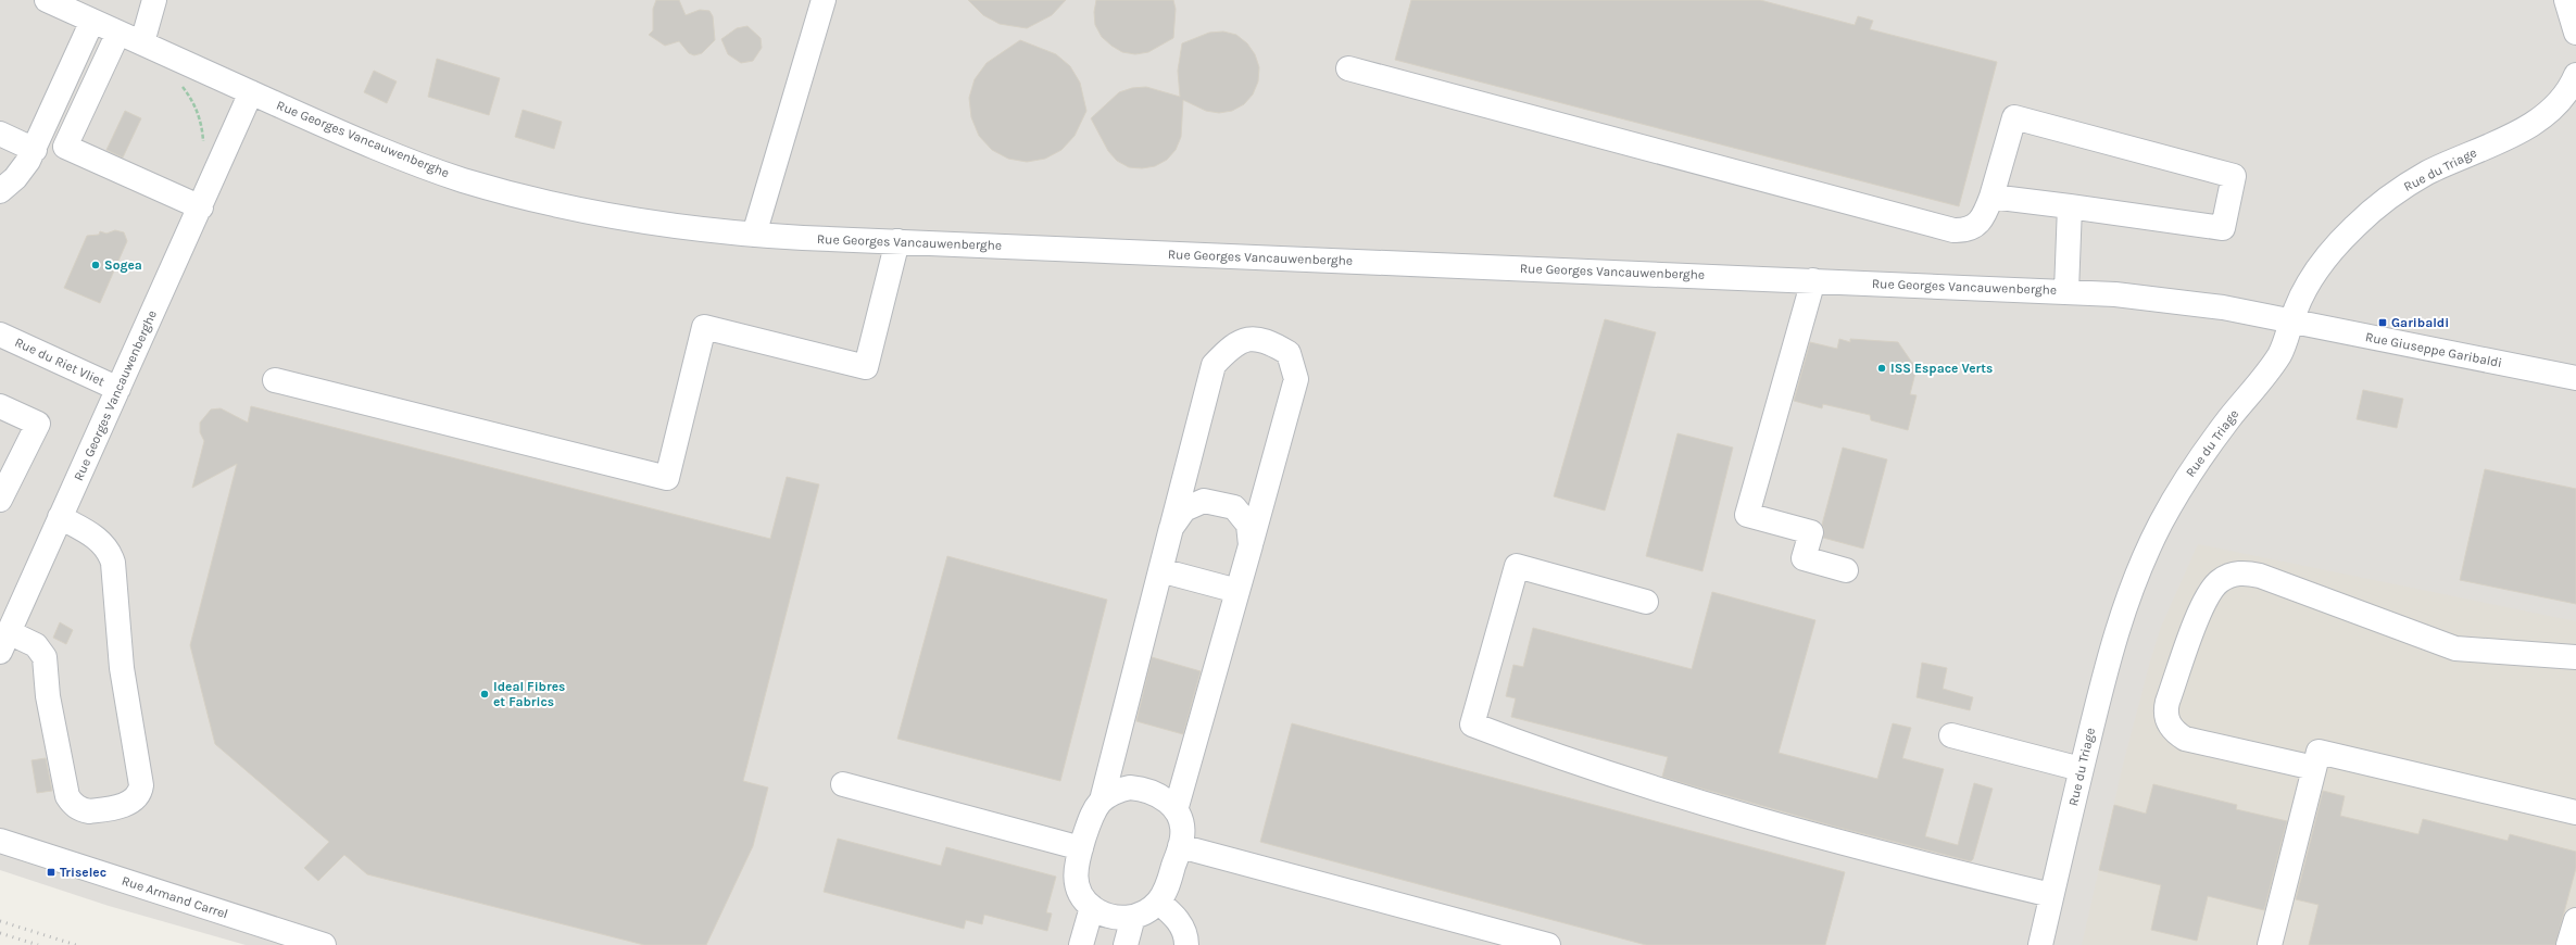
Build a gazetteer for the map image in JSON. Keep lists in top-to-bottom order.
{
  "streets": {
    "street": [
      "Rue Georges Vancauwenberghe",
      "Rue du Triage",
      "Rue Giuseppe Garibaldi",
      "Rue du Riet Vliet",
      "Rue Armand Carrel"
    ]
  },
  "crossings": [
    ["Rue Georges Vancauwenberghe", "Rue du Triage"],
    ["Rue Georges Vancauwenberghe", "Rue Giuseppe Garibaldi"],
    ["Rue Georges Vancauwenberghe", "Rue du Riet Vliet"],
    ["Rue du Triage", "Rue Giuseppe Garibaldi"]
  ],
  "places": {
    "other": ["Sogea", "ISS Espace Verts", "Ideal Fibres et Fabrics"],
    "transit": ["Garibaldi", "Triselec"]
  }
}
